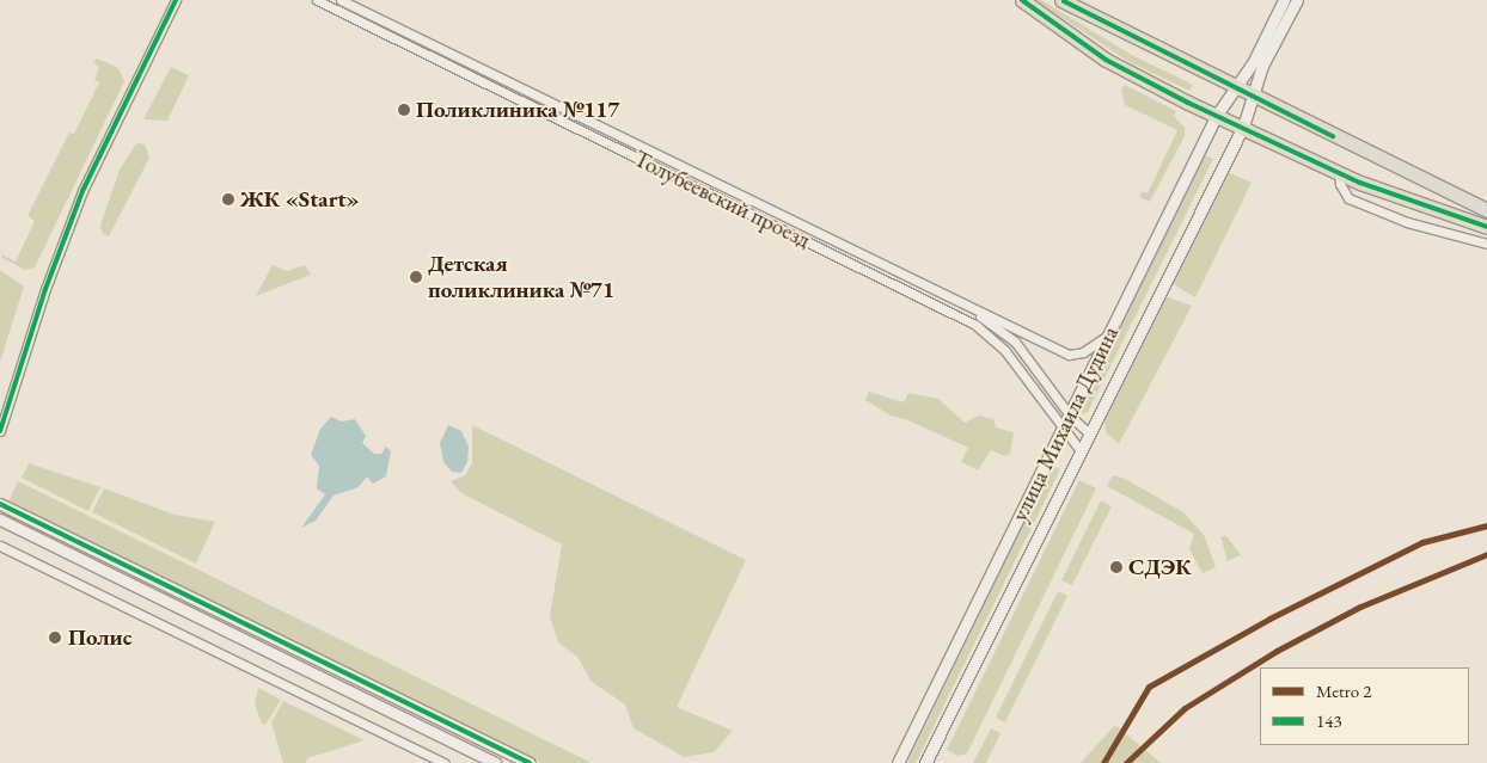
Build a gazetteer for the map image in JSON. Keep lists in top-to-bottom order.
{
  "streets": {
    "street": ["Толубеевский проезд", "улица Михаила Дудина"]
  },
  "crossings": [
    ["Толубеевский проезд", "улица Михаила Дудина"]
  ],
  "places": [
    "Поликлиника №117",
    "ЖК «Start»",
    "Детская поликлиника №71",
    "СДЭК",
    "Полис"
  ],
  "lines": ["transit line 143", "metro line 2"],
  "legend": ["Metro 2", "143"]
}
